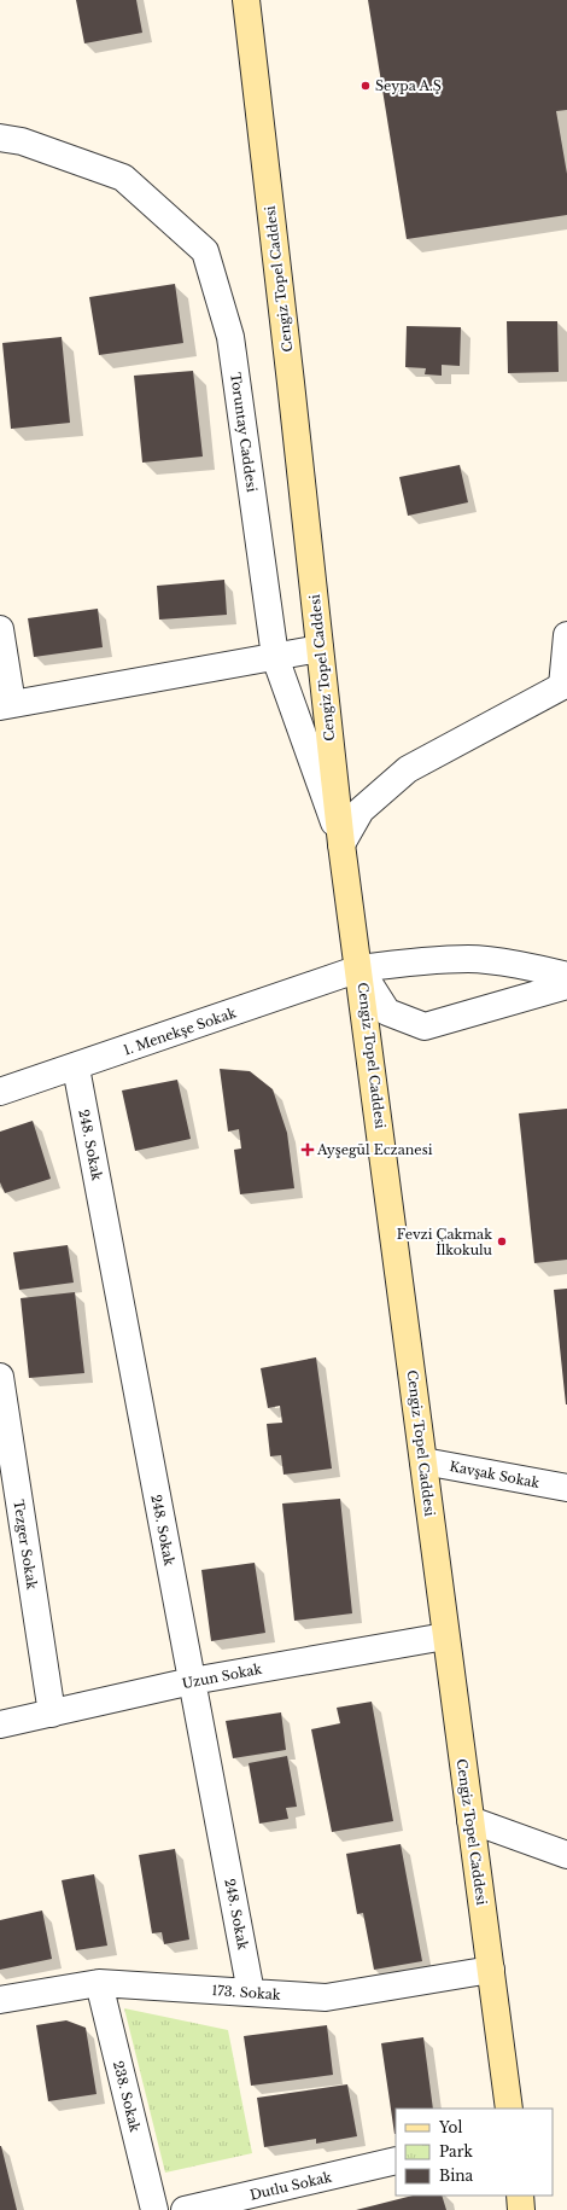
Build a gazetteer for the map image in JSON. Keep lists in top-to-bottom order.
{
  "streets": {
    "main road": ["Cengiz Topel Caddesi"],
    "street": [
      "Toruntay Caddesi",
      "1. Menekşe Sokak",
      "248. Sokak",
      "Kavşak Sokak",
      "Tezger Sokak",
      "Uzun Sokak",
      "173. Sokak",
      "238. Sokak",
      "Dutlu Sokak"
    ]
  },
  "crossings": [
    ["Cengiz Topel Caddesi", "Toruntay Caddesi"],
    ["Cengiz Topel Caddesi", "1. Menekşe Sokak"],
    ["Cengiz Topel Caddesi", "Kavşak Sokak"],
    ["Cengiz Topel Caddesi", "Uzun Sokak"],
    ["Cengiz Topel Caddesi", "173. Sokak"],
    ["1. Menekşe Sokak", "248. Sokak"],
    ["248. Sokak", "Uzun Sokak"],
    ["248. Sokak", "173. Sokak"],
    ["Tezger Sokak", "Uzun Sokak"],
    ["173. Sokak", "238. Sokak"]
  ],
  "places": {
    "other": ["Seypa A.Ş", "Fevzi Çakmak İlkokulu"],
    "health": ["Ayşegül Eczanesi"]
  },
  "legend": ["Yol", "Park", "Bina"]
}
